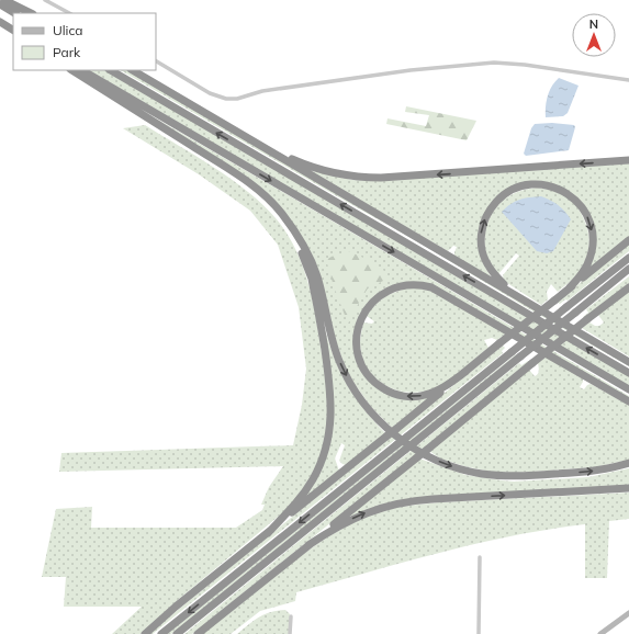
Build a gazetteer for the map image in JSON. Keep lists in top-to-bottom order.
{
  "legend": ["Ulica", "Park"],
  "north": "top"
}
